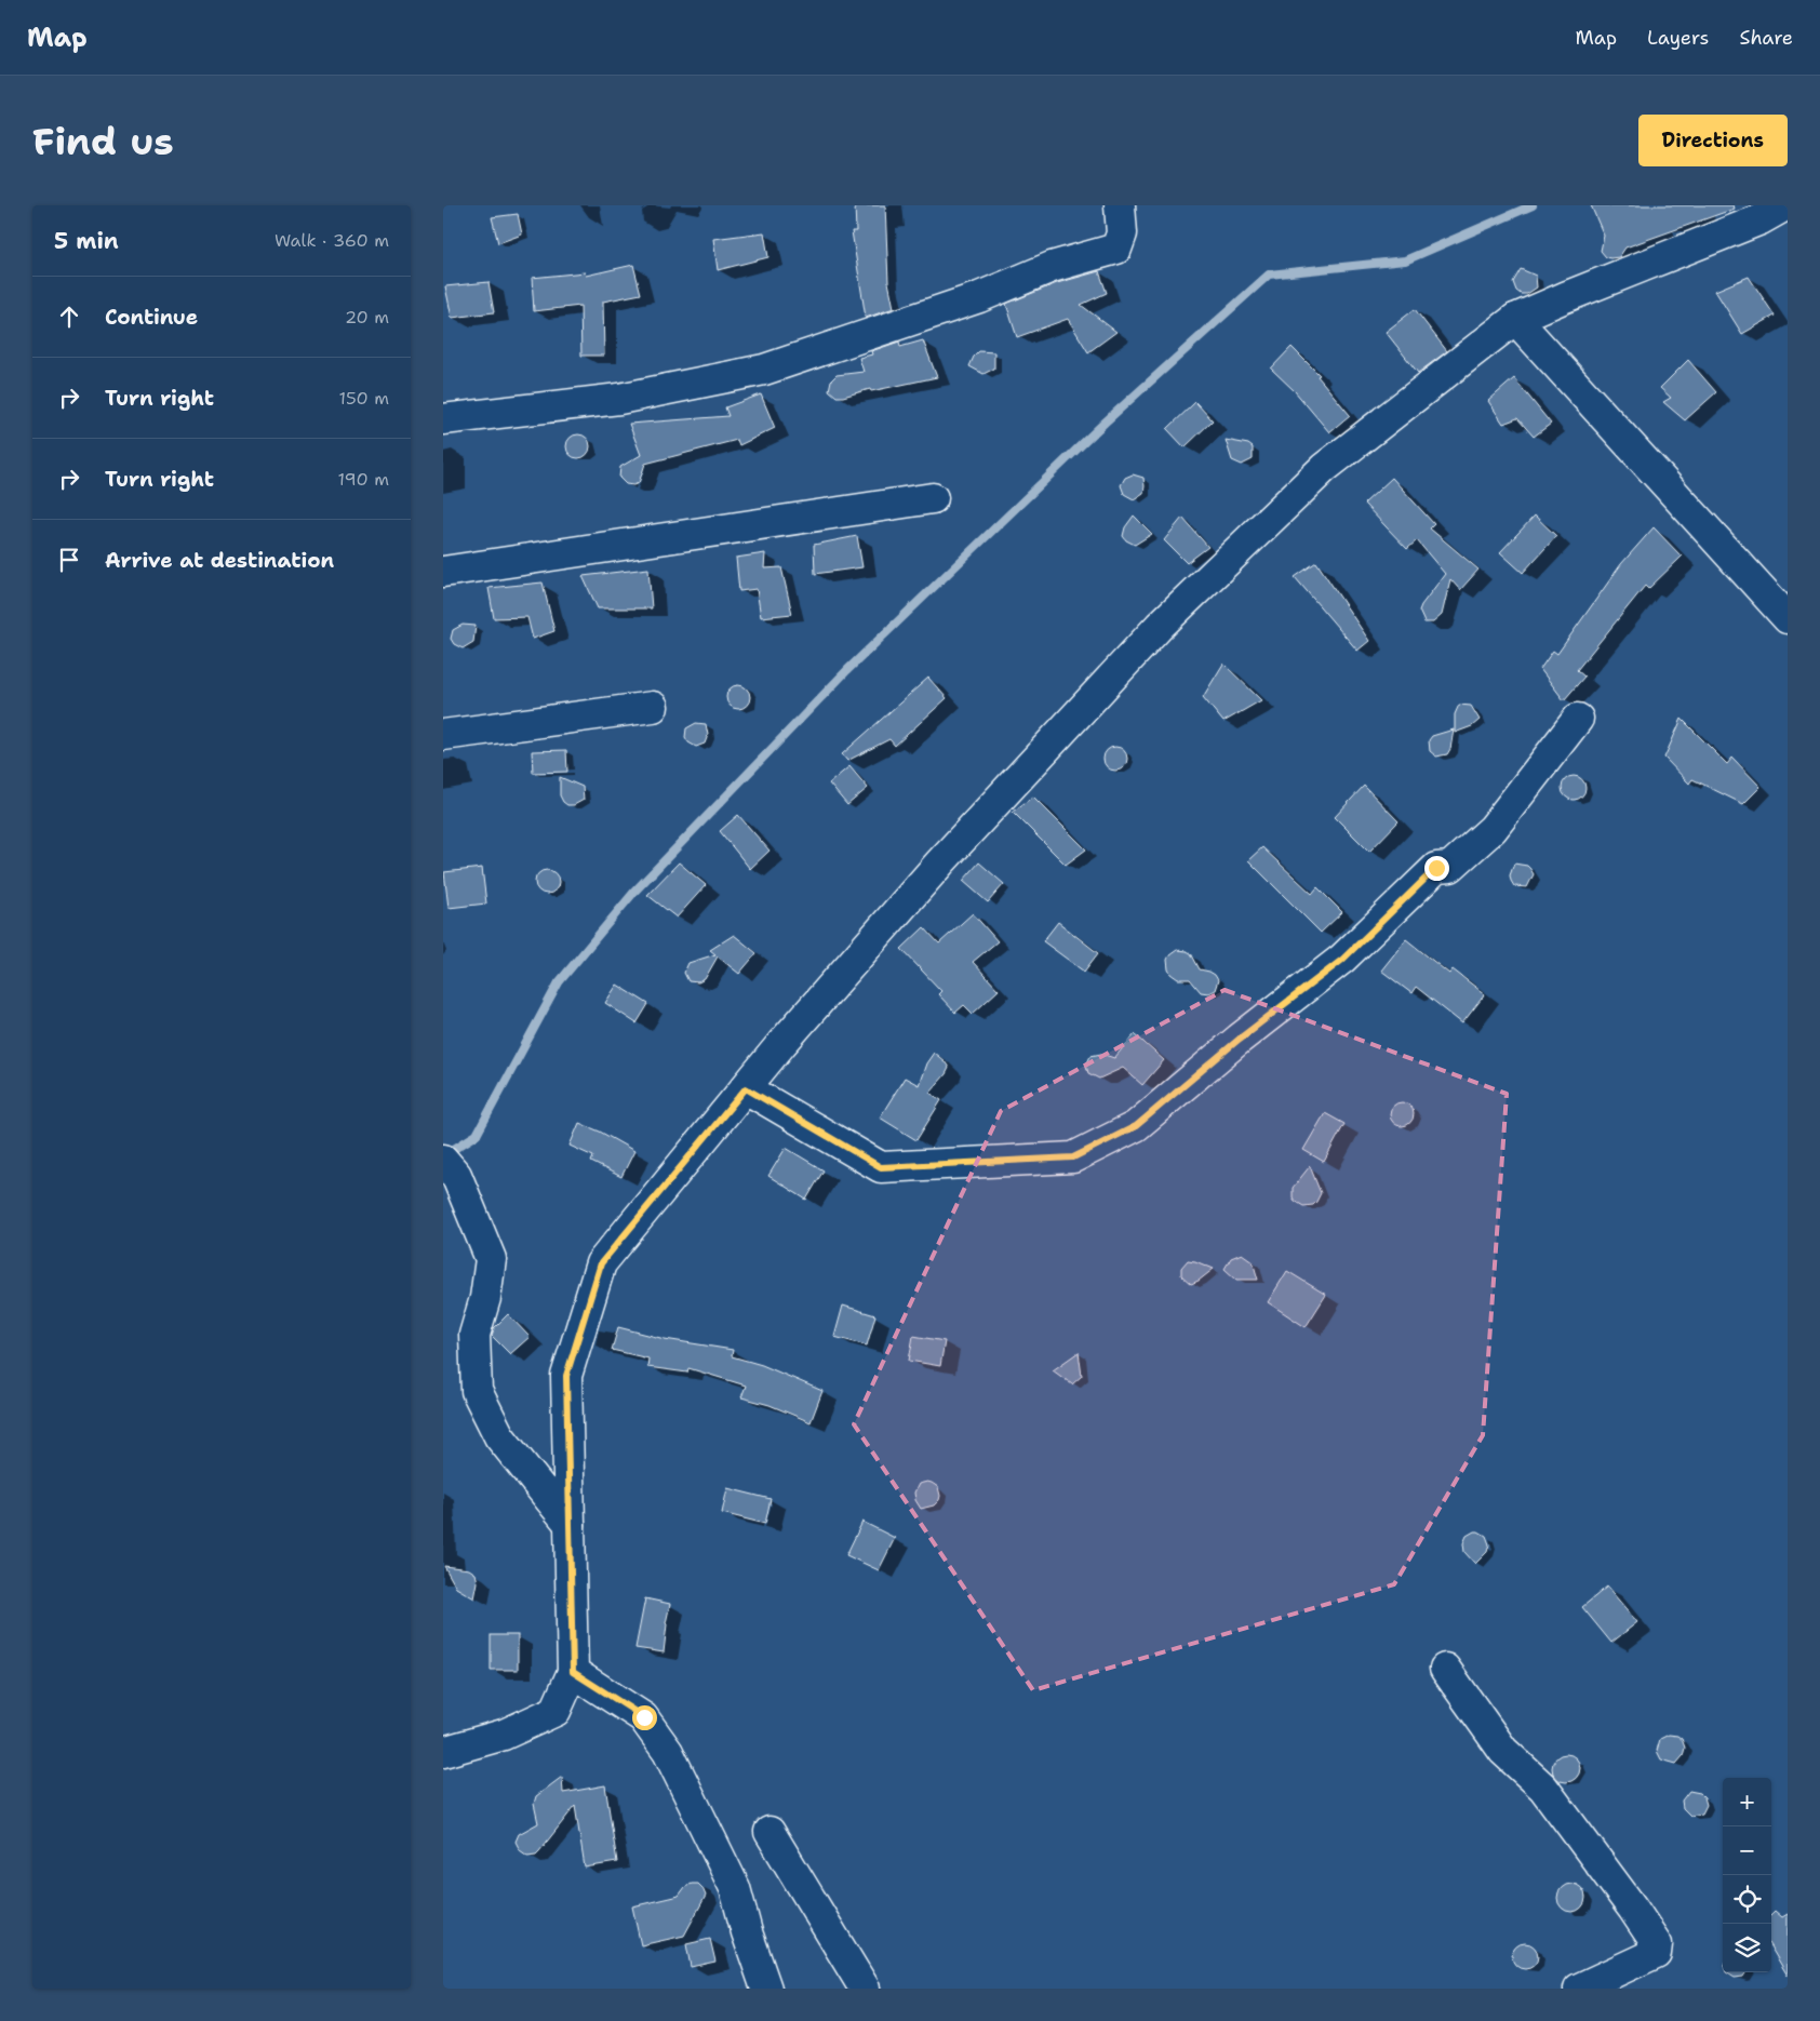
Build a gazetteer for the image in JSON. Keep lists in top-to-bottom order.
{
  "page": {
    "header": "Map",
    "nav": ["Map", "Layers", "Share"],
    "buttons": "Directions",
    "title": "Find us",
    "heading": ["5 min", "Walk · 360 m"],
    "list": [
      ["Continue", "20 m"],
      ["Turn right", "150 m"],
      ["Turn right", "190 m"],
      "Arrive at destination"
    ],
    "map_buttons": ["+", "−"]
  }
}
